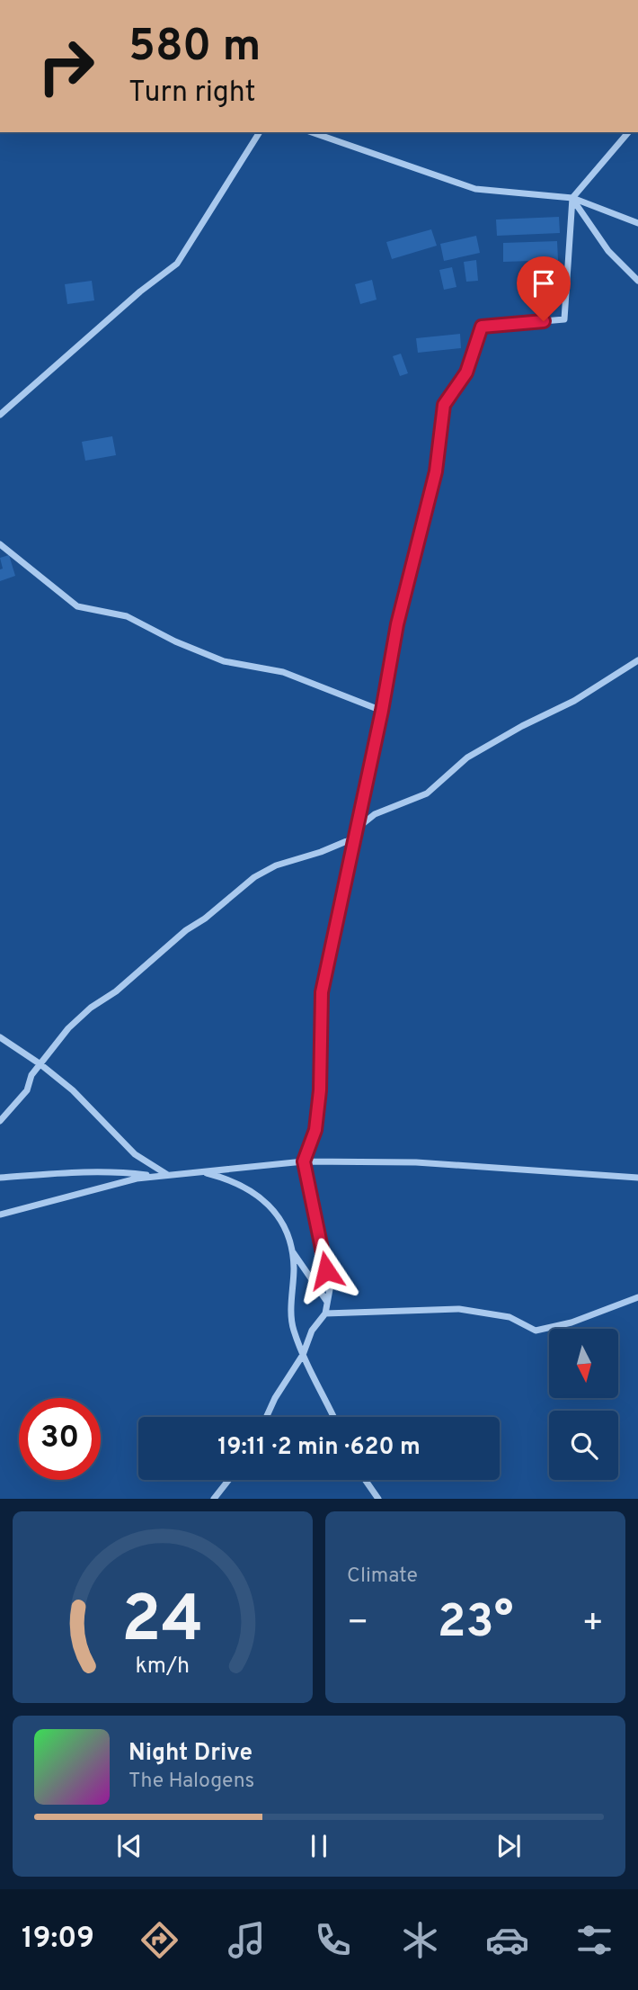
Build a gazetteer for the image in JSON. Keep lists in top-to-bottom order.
{
  "north": "bottom",
  "page": {
    "turn": ["580 m", "Turn right"],
    "limit": "30",
    "trip": "19:11 · 2 min · 620 m",
    "tile": "Climate",
    "heat": ["−", "23°", "+"],
    "song": ["Night Drive", "The Halogens"],
    "tabs": "19:09",
    "gauge": ["24", "km/h"]
  }
}
